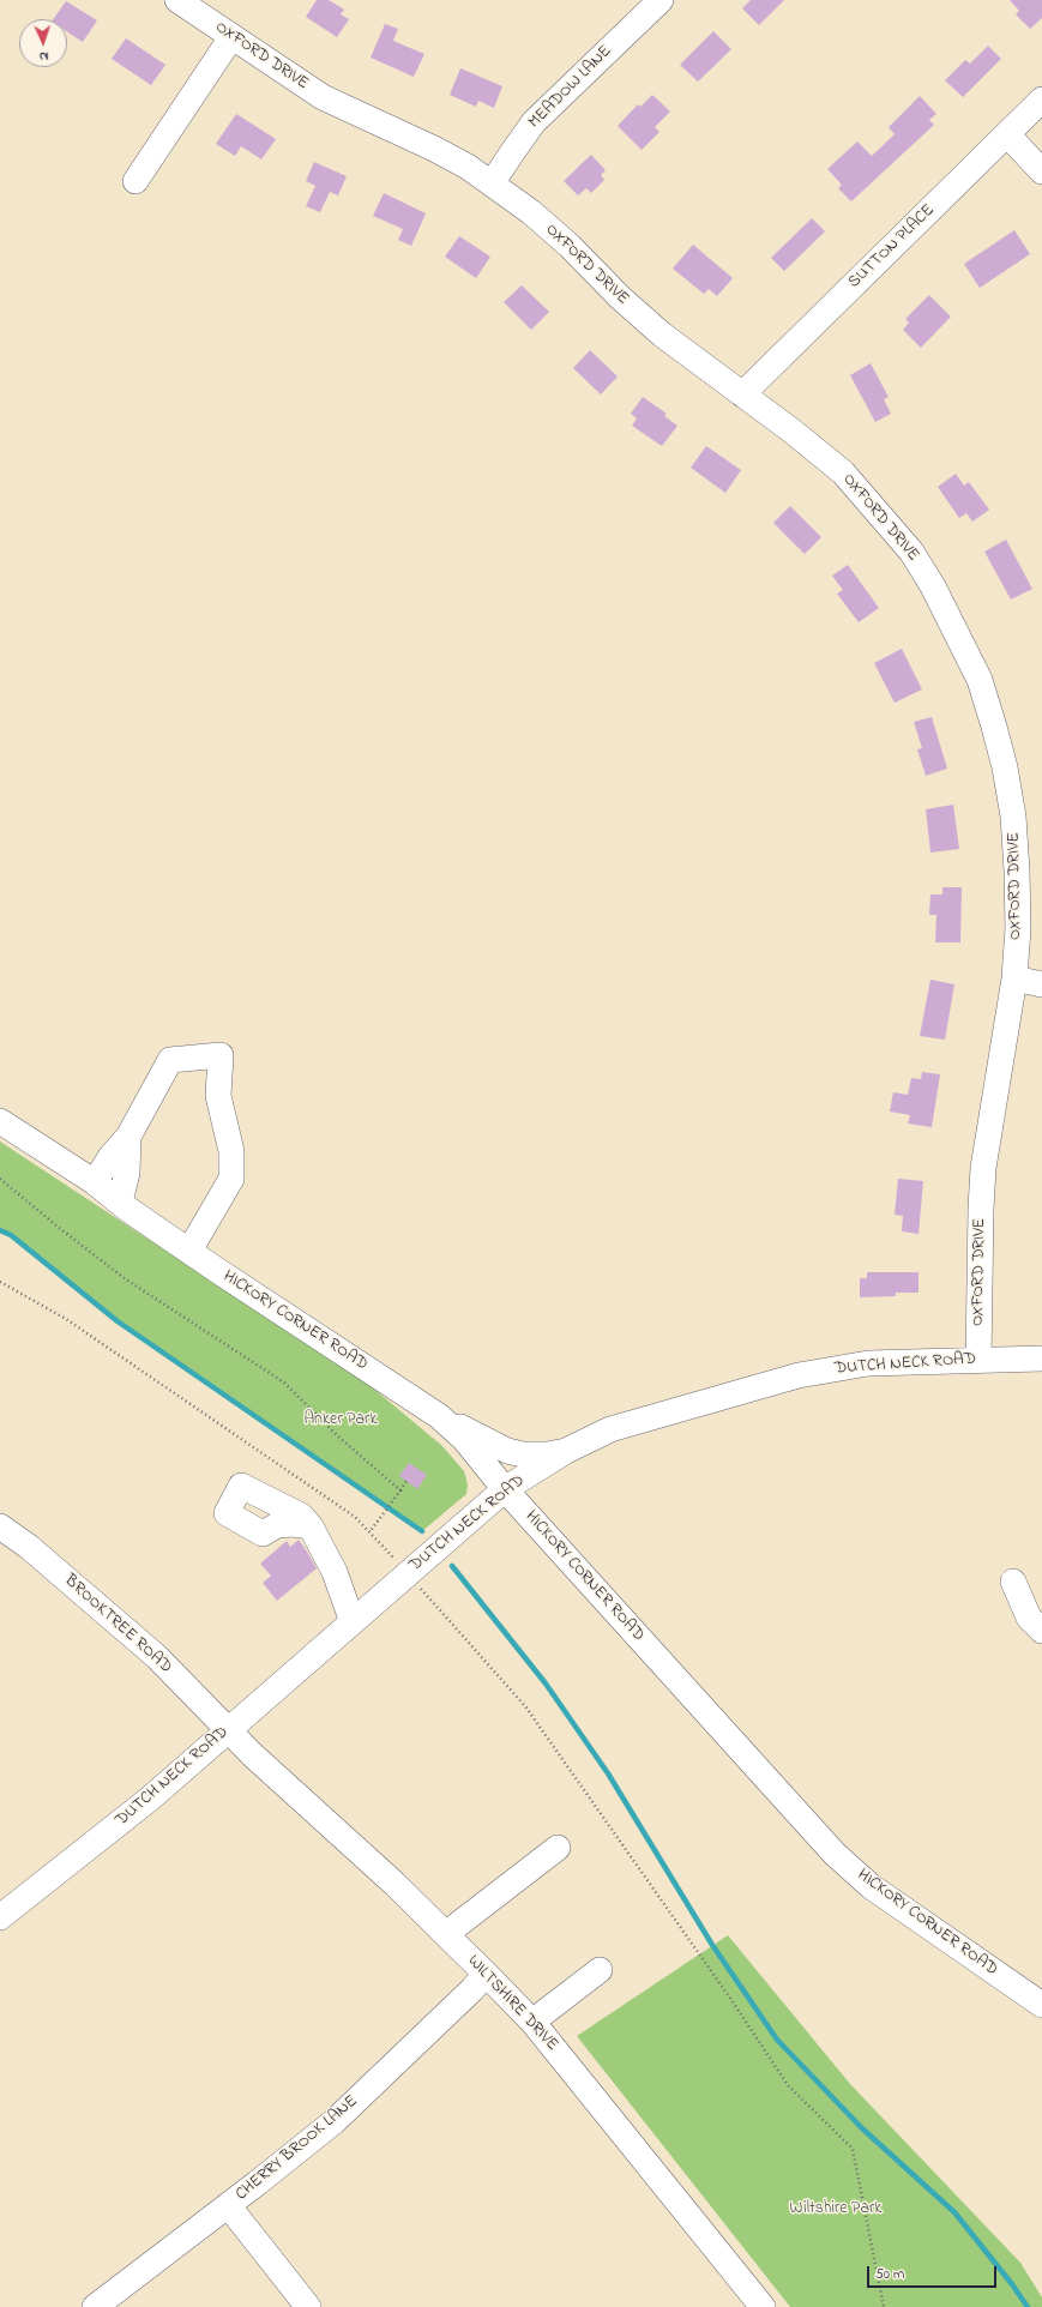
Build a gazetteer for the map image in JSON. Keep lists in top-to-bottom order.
{
  "streets": {
    "street": [
      "OXFORD DRIVE",
      "MEADOW LANE",
      "SUTTON PLACE",
      "HICKORY CORNER ROAD",
      "DUTCH NECK ROAD",
      "BROOKTREE ROAD",
      "WILTSHIRE DRIVE",
      "CHERRY BROOK LANE"
    ]
  },
  "crossings": [
    ["OXFORD DRIVE", "MEADOW LANE"],
    ["OXFORD DRIVE", "SUTTON PLACE"],
    ["OXFORD DRIVE", "DUTCH NECK ROAD"],
    ["HICKORY CORNER ROAD", "DUTCH NECK ROAD"],
    ["DUTCH NECK ROAD", "BROOKTREE ROAD"],
    ["DUTCH NECK ROAD", "WILTSHIRE DRIVE"],
    ["BROOKTREE ROAD", "WILTSHIRE DRIVE"],
    ["WILTSHIRE DRIVE", "CHERRY BROOK LANE"]
  ],
  "parks": ["Anker Park", "Wiltshire Park"],
  "scale_bar": "50 m",
  "north": "bottom"
}
